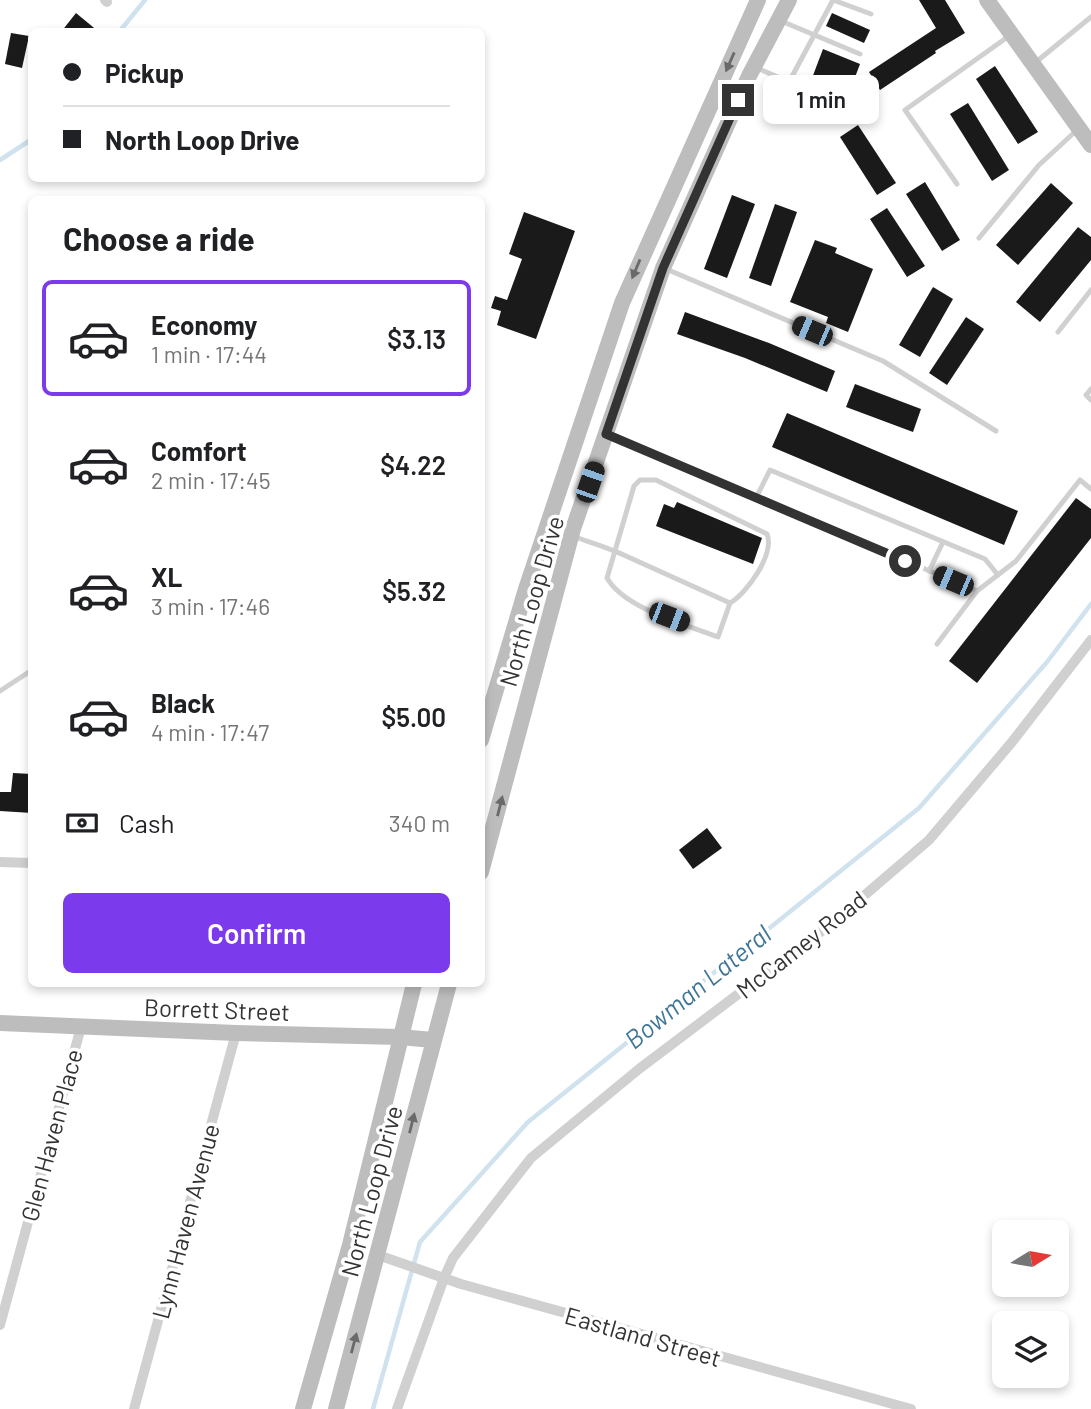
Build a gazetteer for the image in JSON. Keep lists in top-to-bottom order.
{
  "streets": {
    "main road": ["North Loop Drive", "Borrett Street"],
    "street": [
      "McCamey Road",
      "Glen Haven Place",
      "Lynn Haven Avenue",
      "Eastland Street"
    ]
  },
  "crossings": [
    ["North Loop Drive", "Borrett Street"],
    ["North Loop Drive", "Eastland Street"],
    ["McCamey Road", "Eastland Street"],
    ["Borrett Street", "Glen Haven Place"],
    ["Borrett Street", "Lynn Haven Avenue"]
  ],
  "water": ["Bowman Lateral"],
  "north": "right",
  "page": {
    "banner": ["Pickup", "North Loop Drive"],
    "bubble": "1 min",
    "heading": "Choose a ride",
    "list": [
      {
        "name": "Economy",
        "note": "1 min · 17:44",
        "value": "$3.13"
      },
      {
        "name": "Comfort",
        "note": "2 min · 17:45",
        "value": "$4.22"
      },
      {
        "name": "XL",
        "note": "3 min · 17:46",
        "value": "$5.32"
      },
      {
        "name": "Black",
        "note": "4 min · 17:47",
        "value": "$5.00"
      }
    ],
    "pay": ["Cash", "340 m"],
    "buttons": "Confirm"
  }
}
